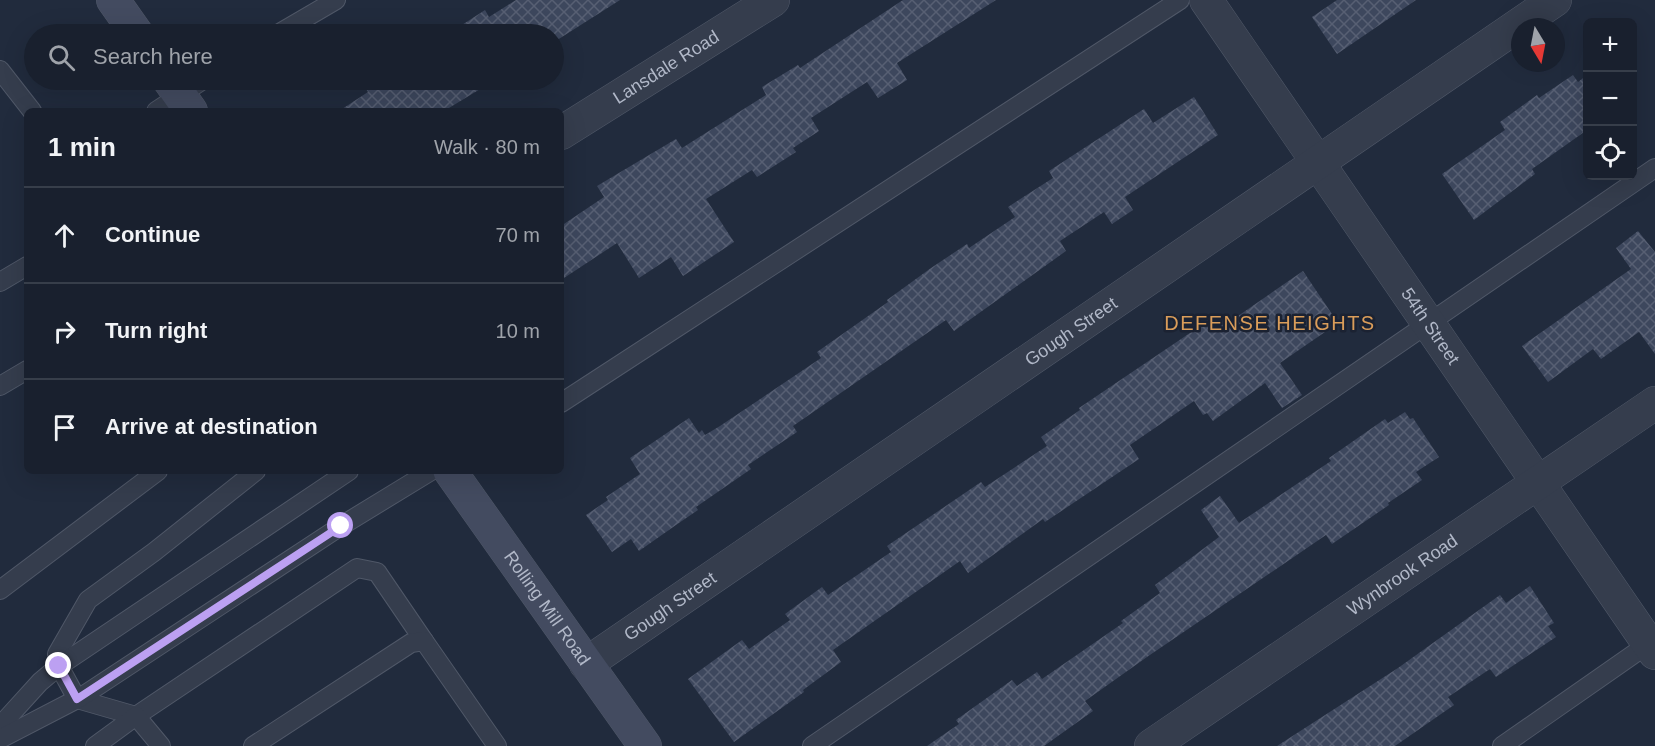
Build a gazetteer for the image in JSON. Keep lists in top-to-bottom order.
{
  "streets": {
    "street": [
      "Lansdale Road",
      "54th Street",
      "Gough Street",
      "Wynbrook Road",
      "Rolling Mill Road"
    ]
  },
  "crossings": [
    ["54th Street", "Gough Street"],
    ["54th Street", "Wynbrook Road"],
    ["Gough Street", "Rolling Mill Road"]
  ],
  "districts": ["DEFENSE HEIGHTS"],
  "north": "bottom",
  "page": {
    "map_buttons": ["+", "−"],
    "search": "Search here",
    "heading": ["1 min", "Walk · 80 m"],
    "list": [
      ["Continue", "70 m"],
      ["Turn right", "10 m"],
      "Arrive at destination"
    ]
  }
}
